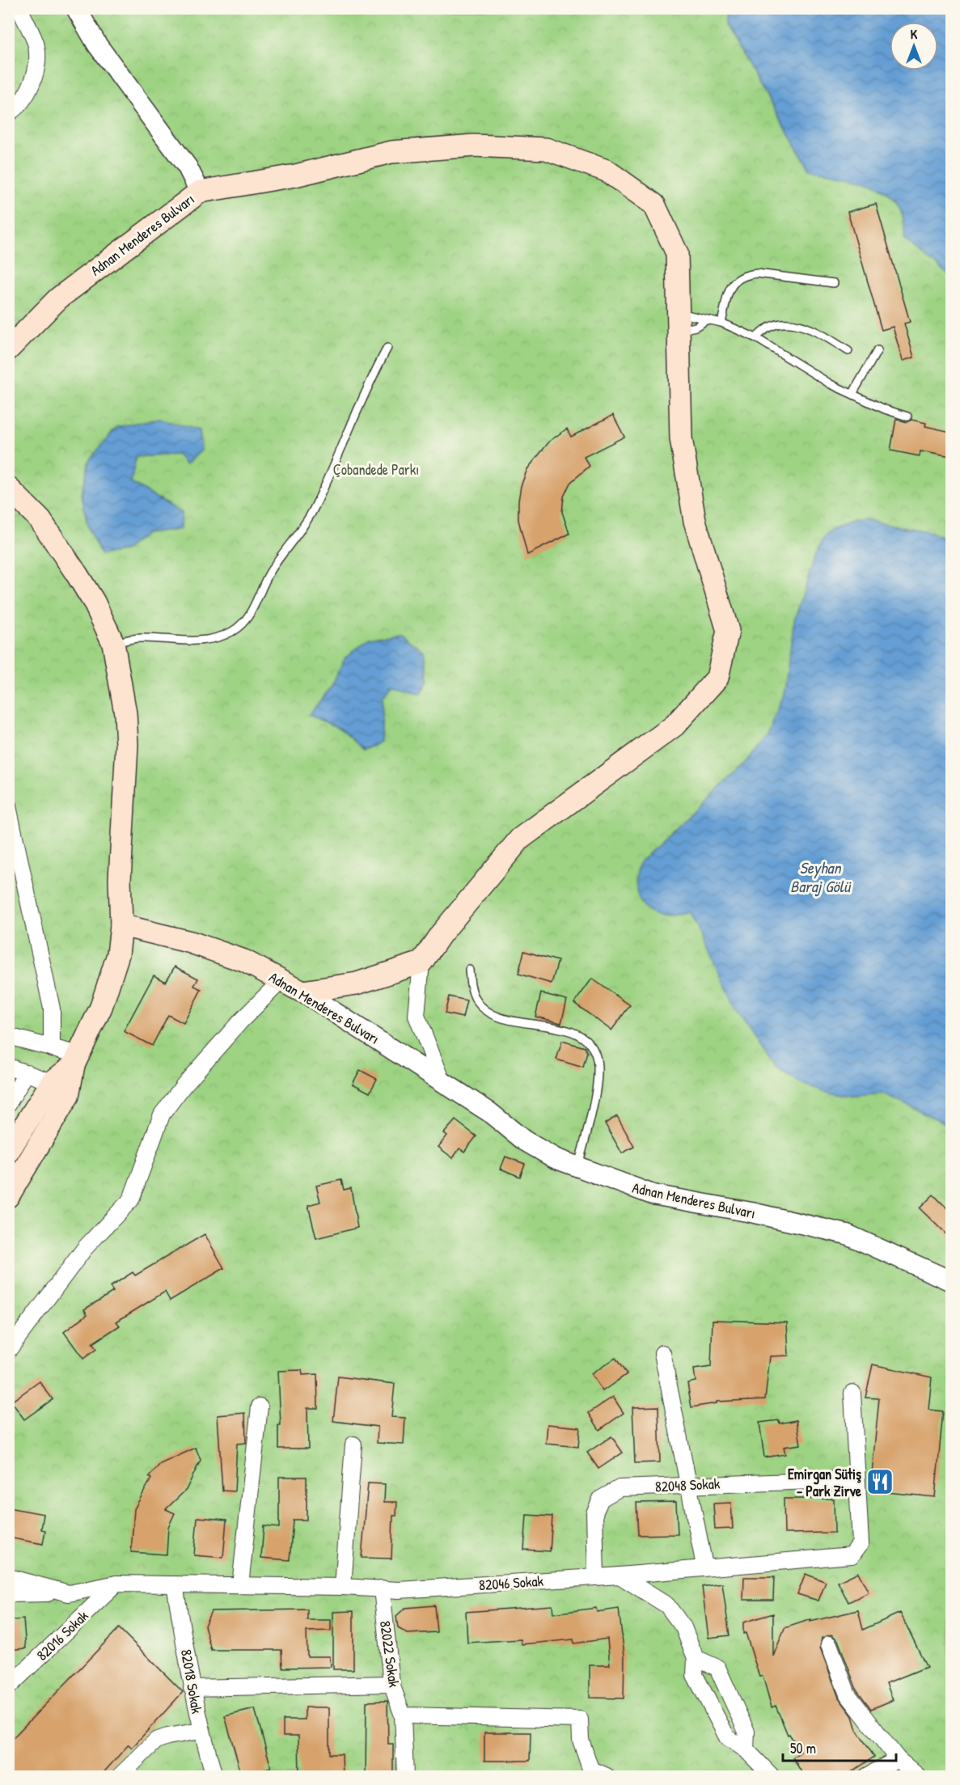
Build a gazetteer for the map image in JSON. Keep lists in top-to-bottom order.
{
  "streets": {
    "main road": ["Adnan Menderes Bulvarı"],
    "street": [
      "82048 Sokak",
      "82046 Sokak",
      "82016 Sokak",
      "82022 Sokak",
      "82018 Sokak"
    ]
  },
  "crossings": [
    ["82048 Sokak", "82046 Sokak"],
    ["82046 Sokak", "82016 Sokak"],
    ["82046 Sokak", "82022 Sokak"],
    ["82046 Sokak", "82018 Sokak"]
  ],
  "water": ["Seyhan Baraj Gölü"],
  "parks": ["Çobandede Parkı"],
  "places": {
    "restaurant": ["Emirgan Sütiş - Park Zirve"]
  },
  "scale_bar": "50 m",
  "north": "top"
}
